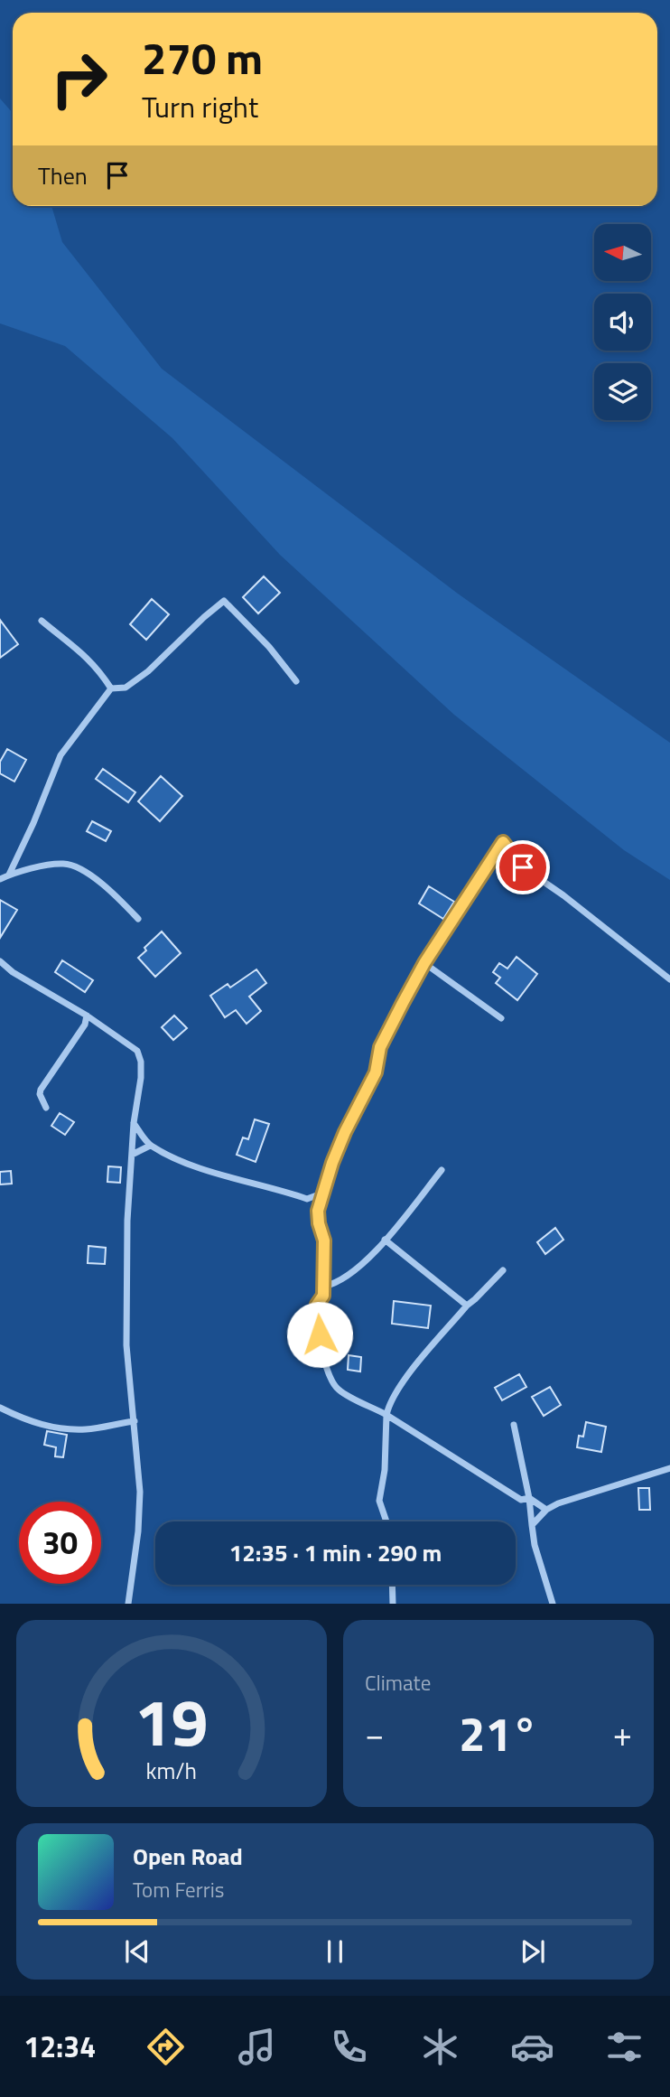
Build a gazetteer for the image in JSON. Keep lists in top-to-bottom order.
{
  "north": "left",
  "page": {
    "turn": ["270 m", "Turn right"],
    "then": "Then",
    "limit": "30",
    "trip": "12:35 · 1 min · 290 m",
    "tile": "Climate",
    "heat": ["−", "21°", "+"],
    "song": ["Open Road", "Tom Ferris"],
    "tabs": "12:34",
    "gauge": ["19", "km/h"]
  }
}
